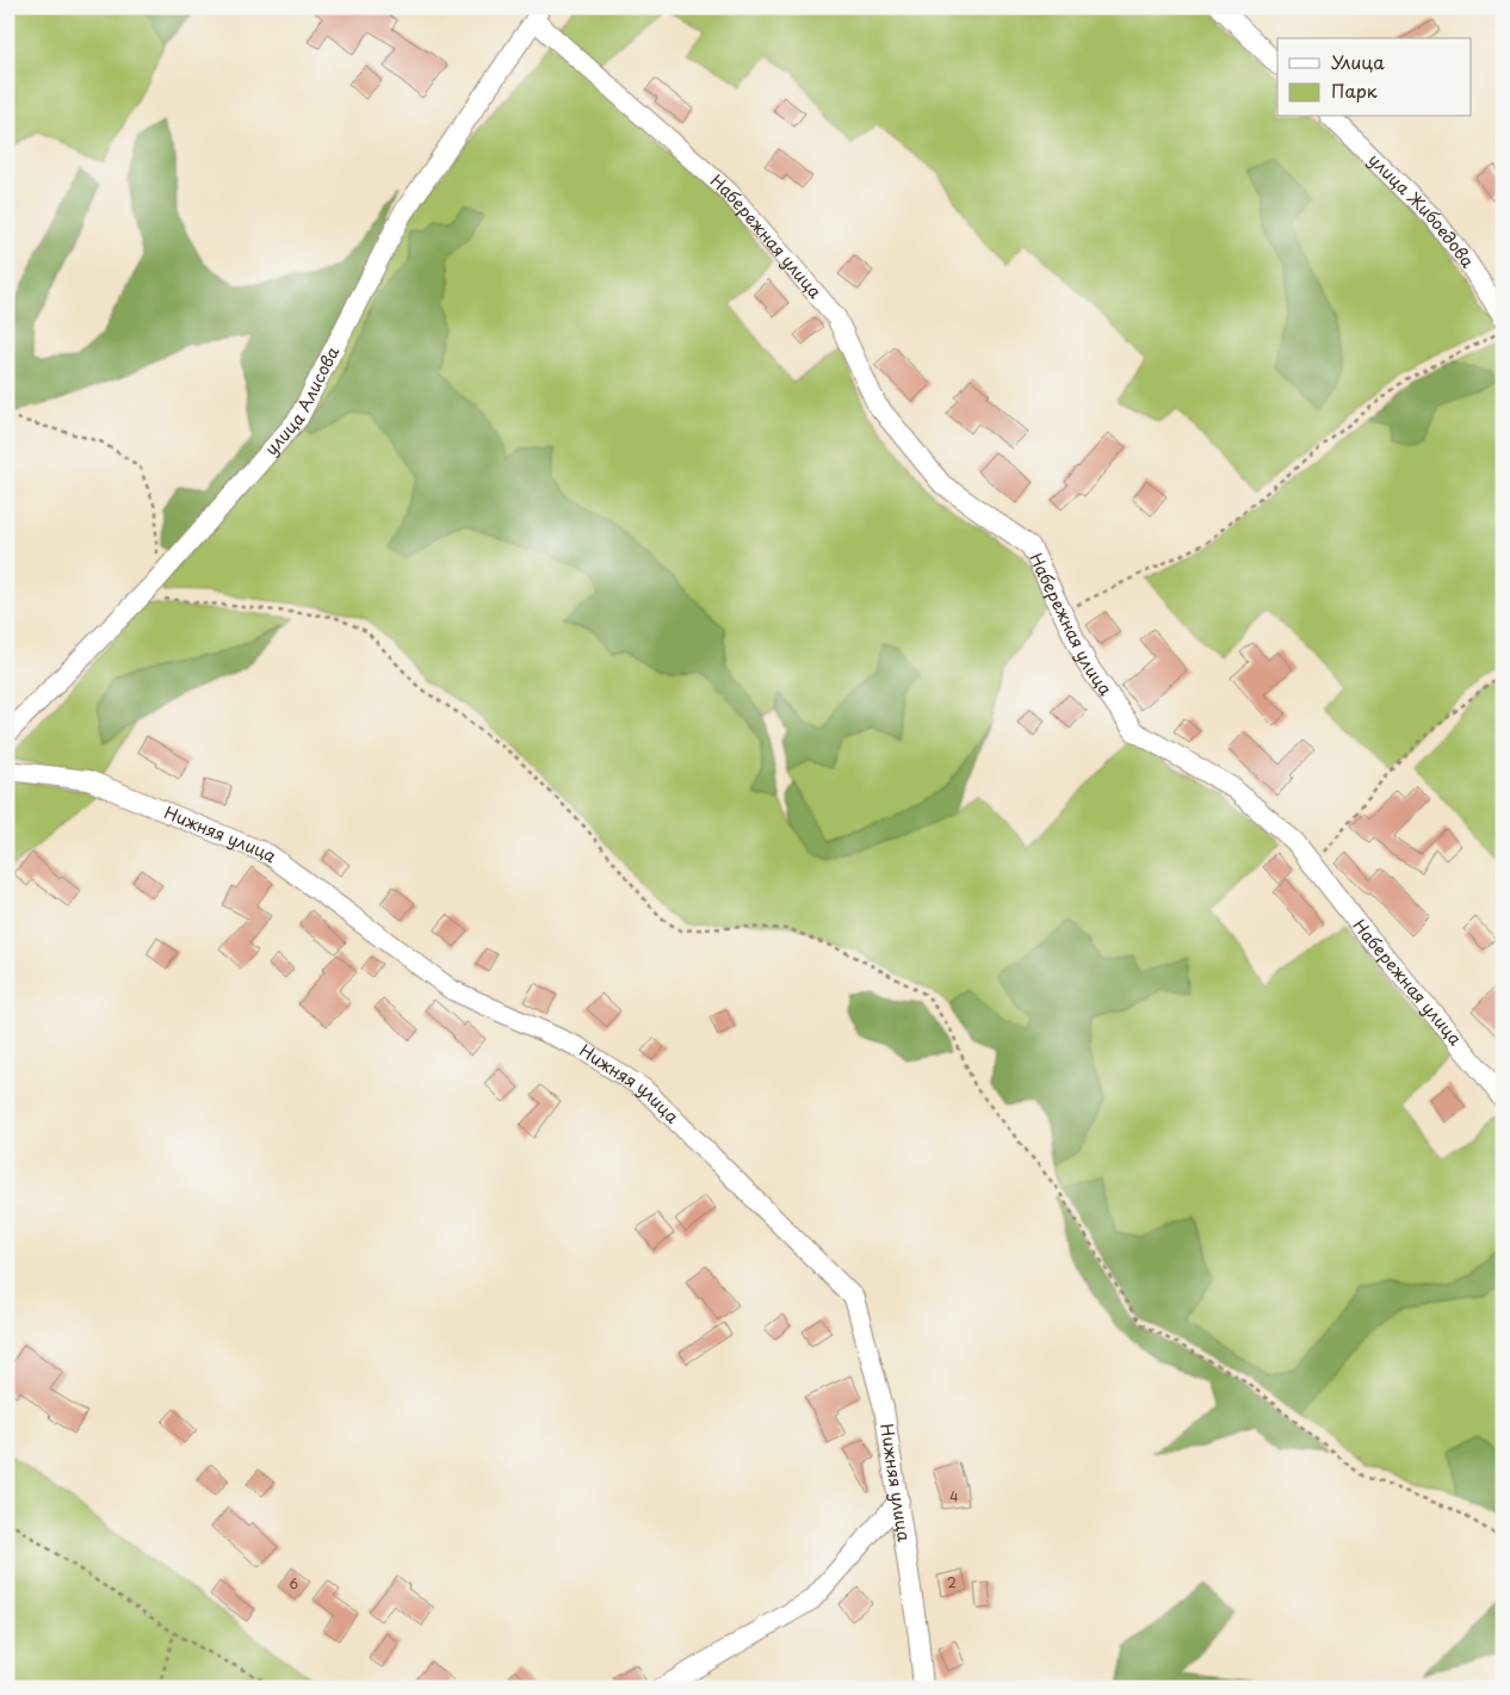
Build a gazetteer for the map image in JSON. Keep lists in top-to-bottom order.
{
  "streets": {
    "street": [
      "улица Жибоедова",
      "Набережная улица",
      "улица Алисова",
      "Нижняя улица"
    ]
  },
  "crossings": [
    ["Набережная улица", "улица Алисова"]
  ],
  "house_numbers": ["4", "2", "6"],
  "legend": ["Улица", "Парк"]
}
